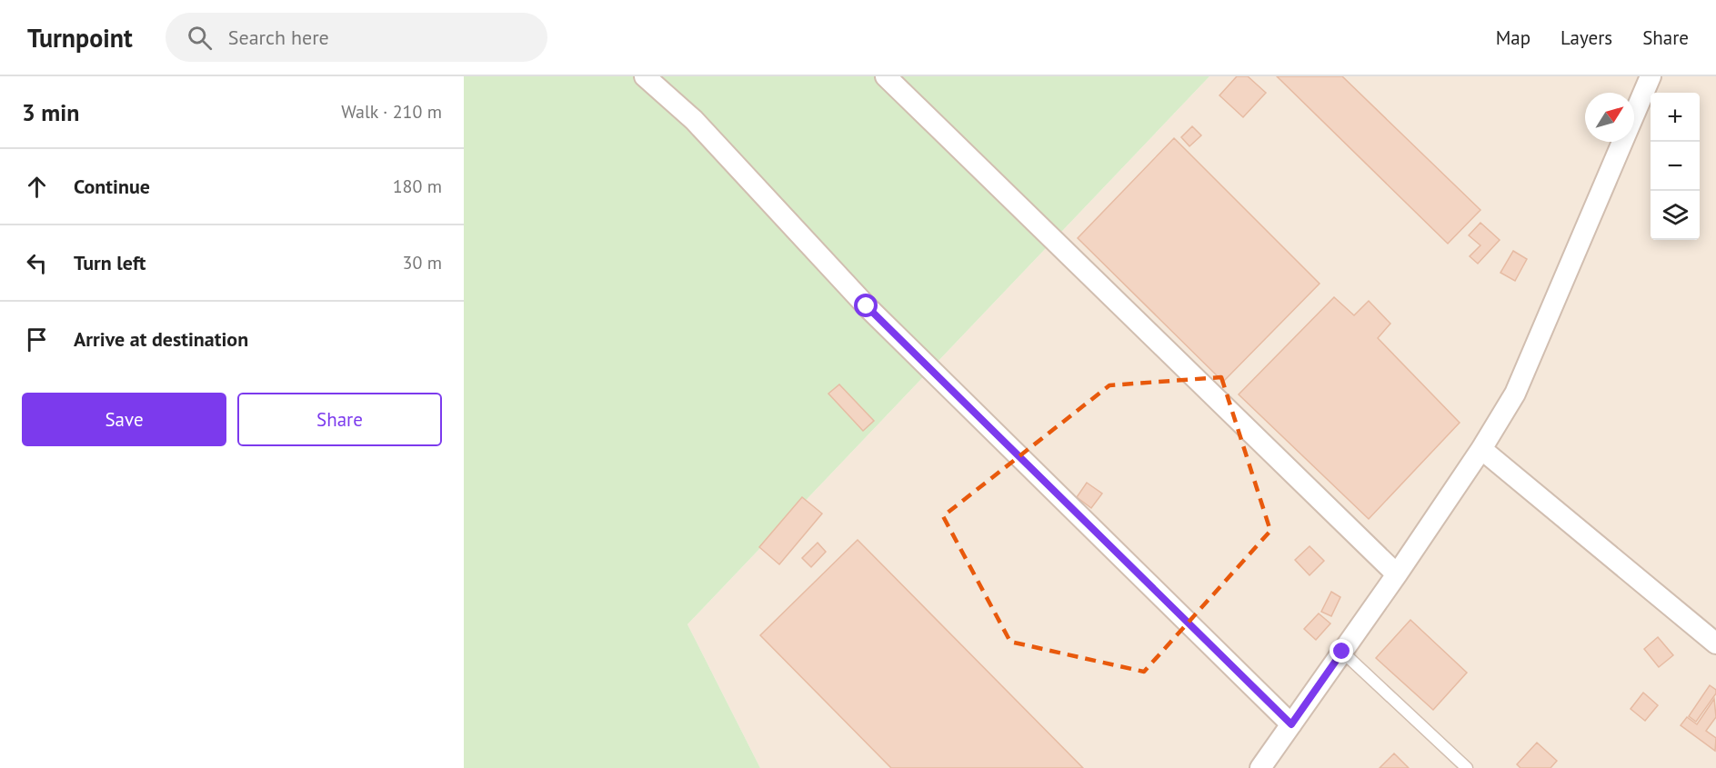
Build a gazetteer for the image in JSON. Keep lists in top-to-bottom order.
{
  "north": "top right",
  "page": {
    "header": "Turnpoint",
    "search": "Search here",
    "nav": ["Map", "Layers", "Share"],
    "heading": ["3 min", "Walk · 210 m"],
    "map_buttons": ["+", "−"],
    "list": [
      ["Continue", "180 m"],
      ["Turn left", "30 m"],
      "Arrive at destination"
    ],
    "buttons": ["Save", "Share"]
  }
}
